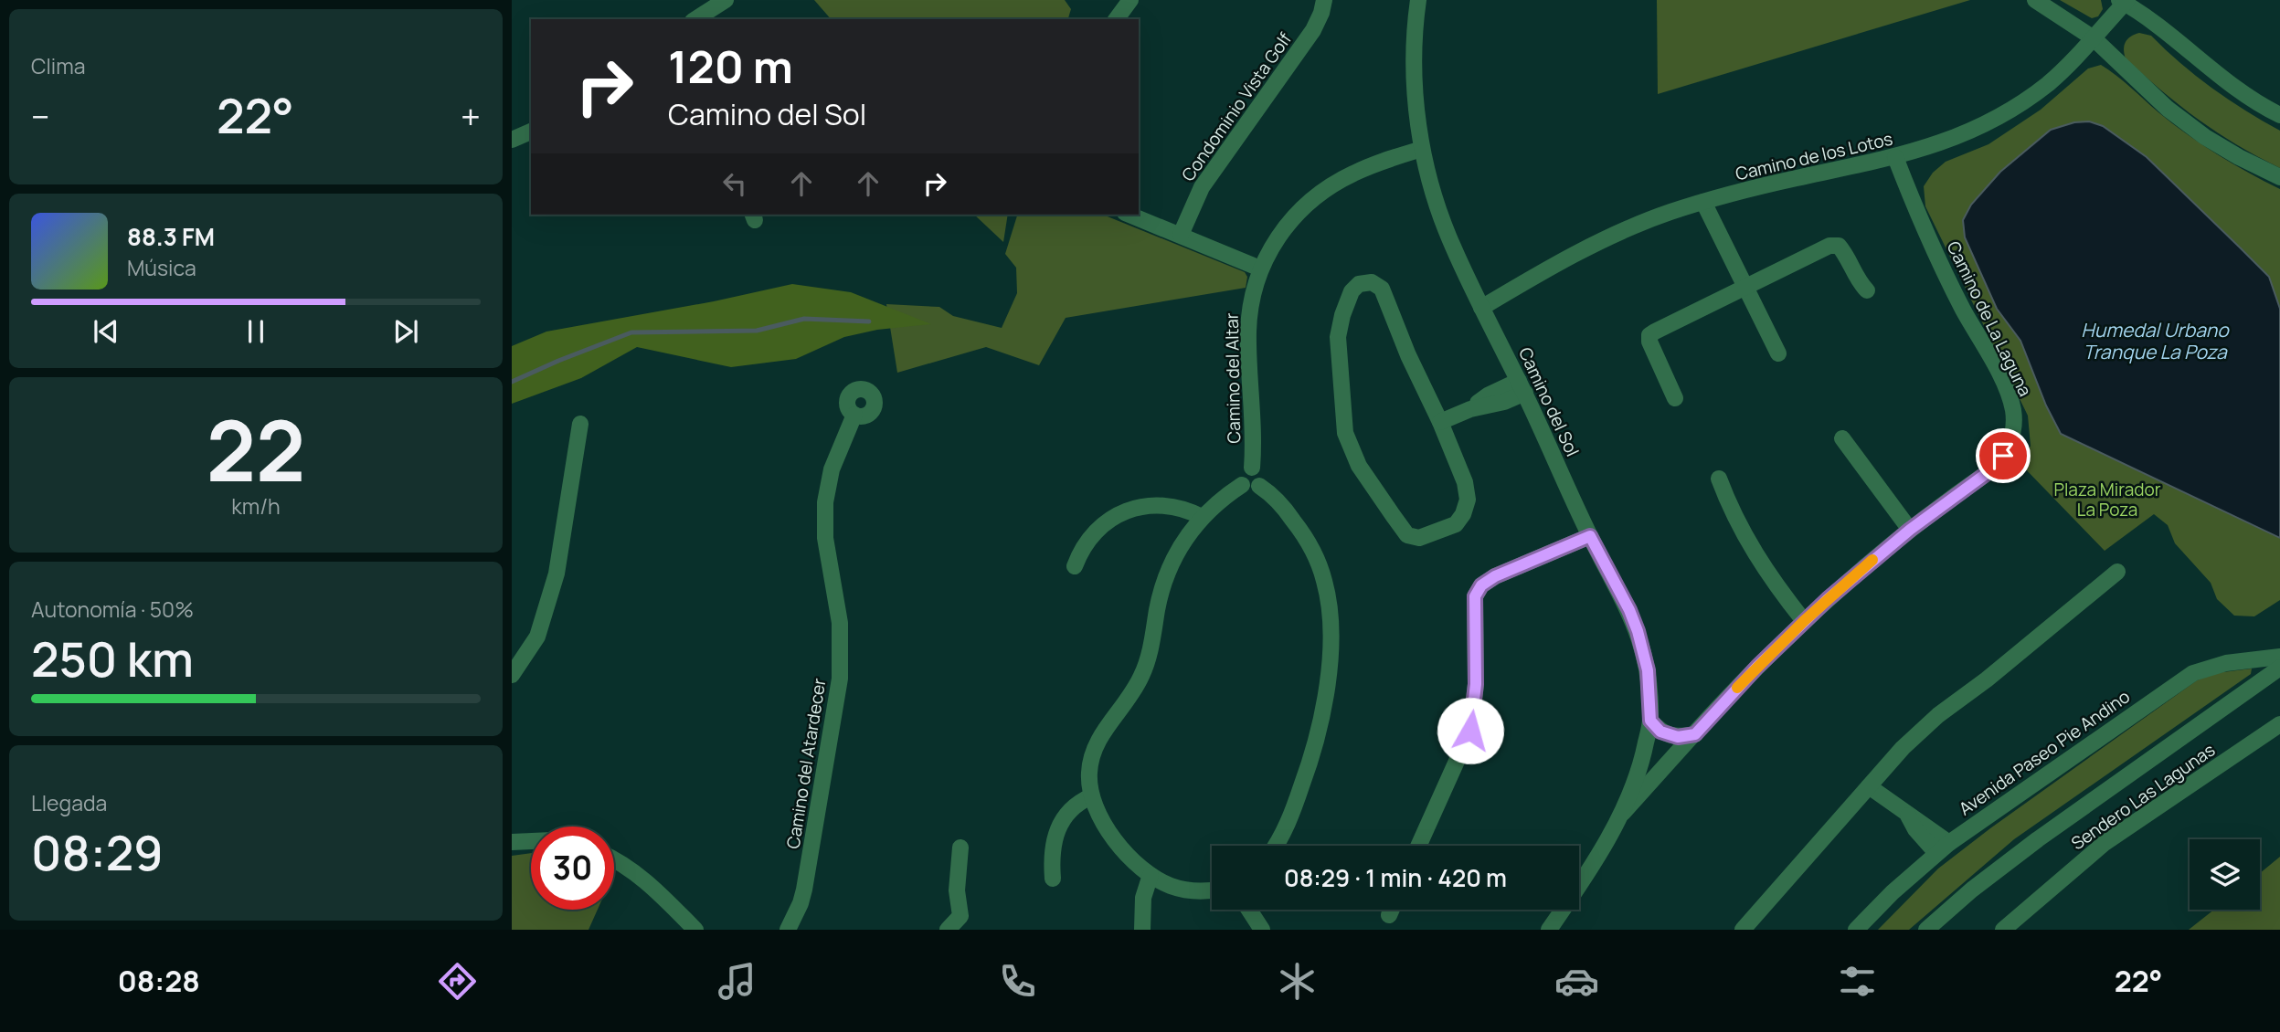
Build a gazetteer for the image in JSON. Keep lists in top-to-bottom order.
{
  "streets": {
    "street": [
      "Condominio Vista Golf",
      "Camino de los Lotos",
      "Camino de La Laguna",
      "Camino del Altar",
      "Camino del Sol",
      "Avenida Paseo Pie Andino",
      "Camino del Atardecer",
      "Sendero Las Lagunas"
    ]
  },
  "crossings": [
    ["Camino de los Lotos", "Camino de La Laguna"],
    ["Camino de los Lotos", "Camino del Sol"],
    ["Camino de La Laguna", "Camino del Sol"],
    ["Camino del Altar", "Camino del Sol"]
  ],
  "water": ["Humedal Urbano Tranque La Poza"],
  "parks": ["Plaza Mirador La Poza"],
  "page": {
    "tile": [
      "Clima",
      ["22", "km/h"],
      ["Autonomía · 50%", "250 km"],
      ["Llegada", "08:29"]
    ],
    "turn": ["120 m", "Camino del Sol"],
    "heat": ["−", "22°", "+"],
    "song": ["88.3 FM", "Música"],
    "limit": "30",
    "trip": "08:29 · 1 min · 420 m",
    "tabs": ["08:28", "22°"]
  }
}
